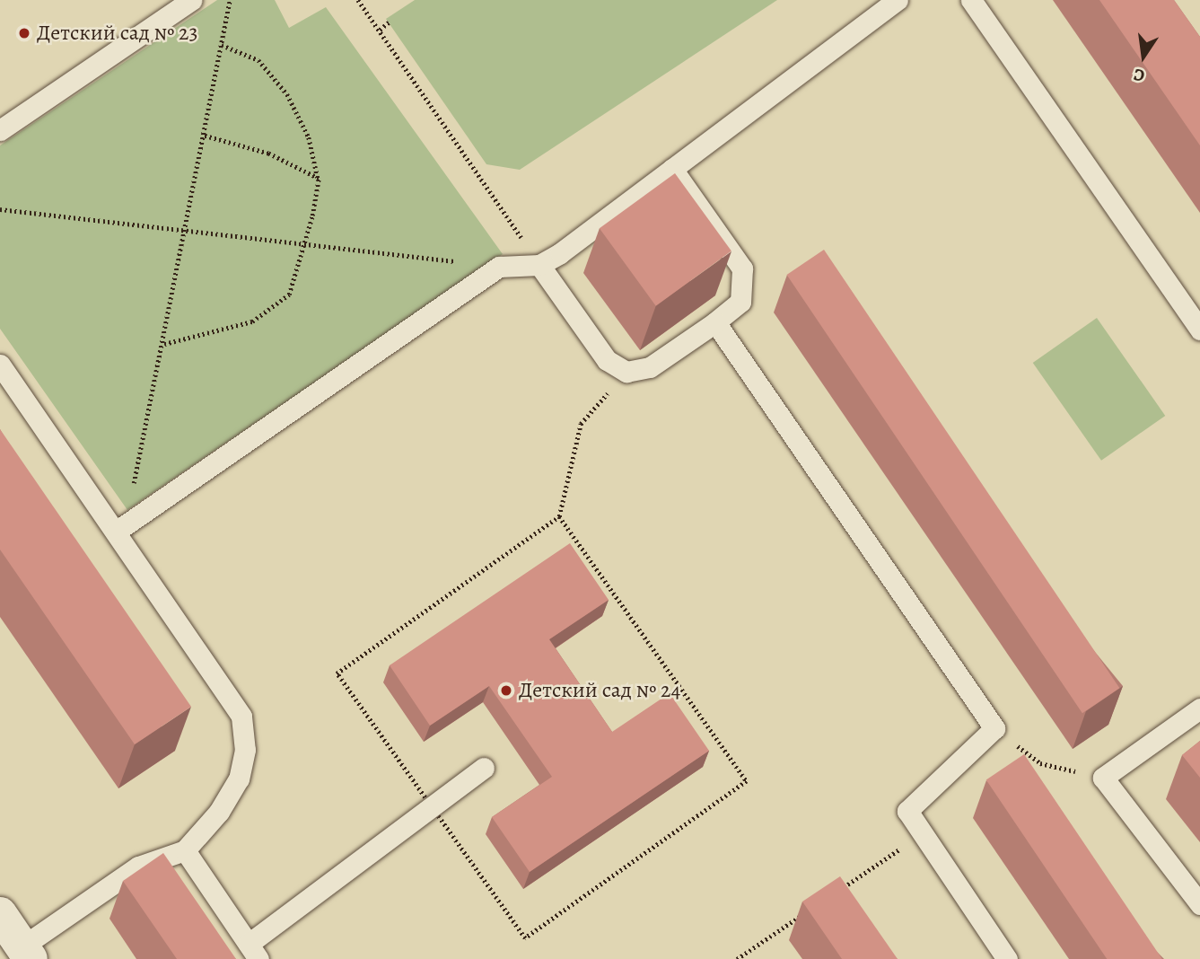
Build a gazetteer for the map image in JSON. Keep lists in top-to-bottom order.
{
  "places": ["Детский сад № 23", "Детский сад № 24"],
  "north": "bottom"
}
